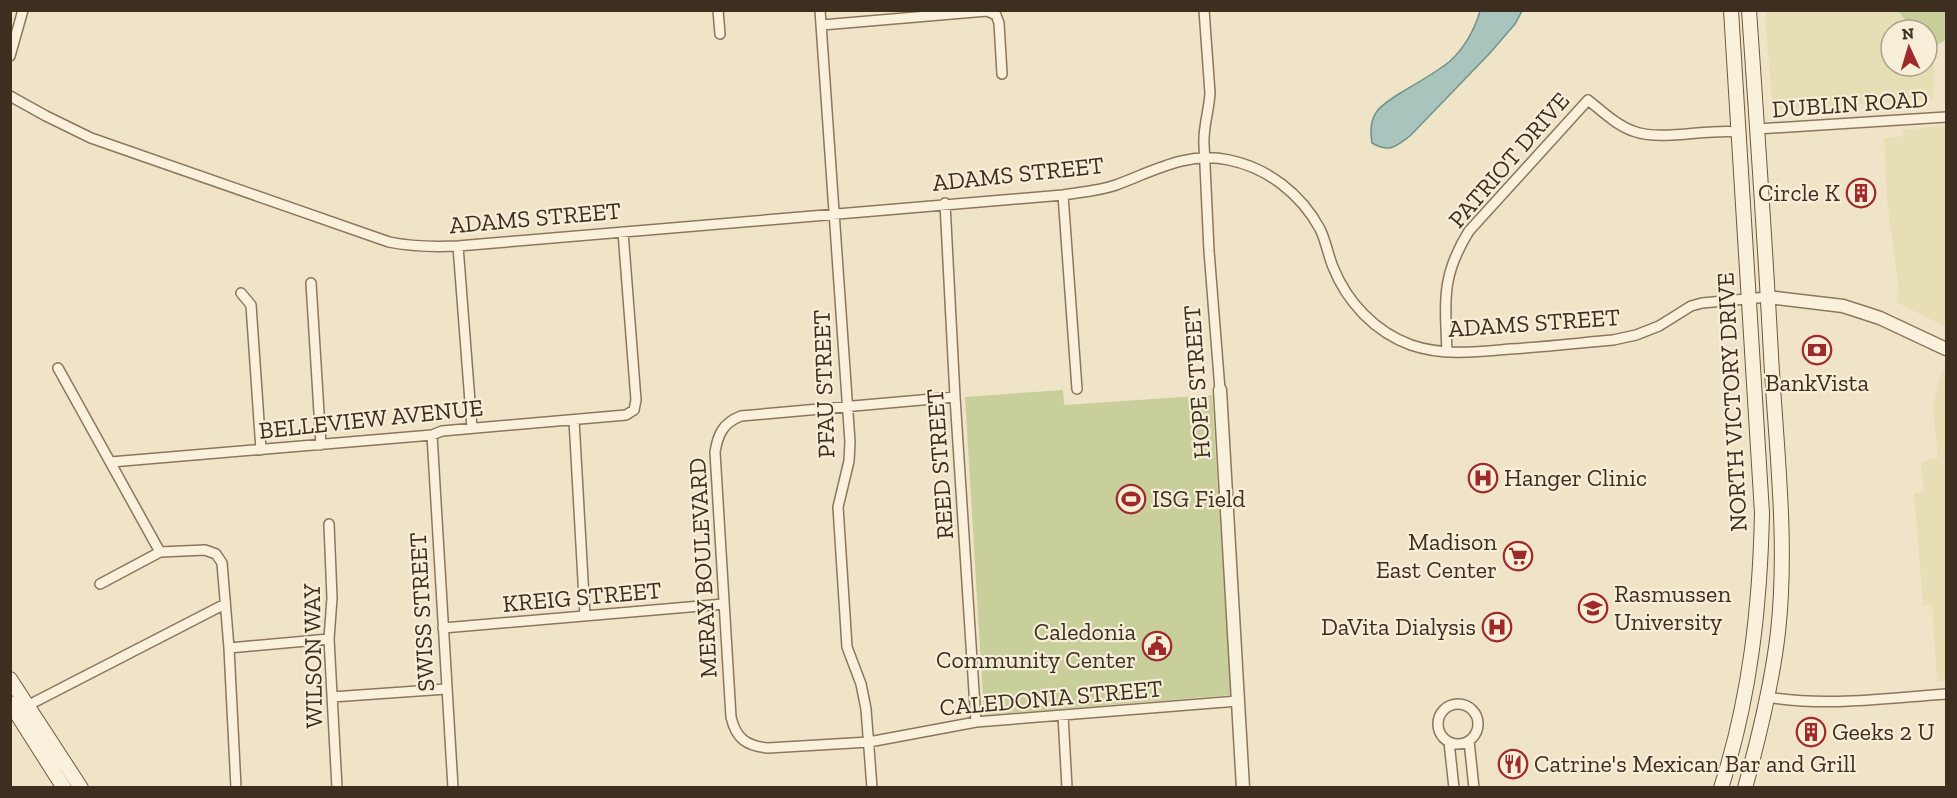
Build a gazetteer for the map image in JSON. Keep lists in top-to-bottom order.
{
  "streets": {
    "main road": ["NORTH VICTORY DRIVE"],
    "street": [
      "DUBLIN ROAD",
      "PATRIOT DRIVE",
      "ADAMS STREET",
      "HOPE STREET",
      "PFAU STREET",
      "BELLEVIEW AVENUE",
      "REED STREET",
      "MERAY BOULEVARD",
      "KREIG STREET",
      "SWISS STREET",
      "WILSON WAY",
      "CALEDONIA STREET"
    ]
  },
  "crossings": [
    ["DUBLIN ROAD", "PATRIOT DRIVE"],
    ["DUBLIN ROAD", "NORTH VICTORY DRIVE"],
    ["PATRIOT DRIVE", "ADAMS STREET"],
    ["ADAMS STREET", "HOPE STREET"],
    ["ADAMS STREET", "PFAU STREET"],
    ["ADAMS STREET", "NORTH VICTORY DRIVE"],
    ["ADAMS STREET", "BELLEVIEW AVENUE"],
    ["ADAMS STREET", "REED STREET"],
    ["HOPE STREET", "CALEDONIA STREET"],
    ["PFAU STREET", "MERAY BOULEVARD"],
    ["PFAU STREET", "CALEDONIA STREET"],
    ["BELLEVIEW AVENUE", "SWISS STREET"],
    ["REED STREET", "MERAY BOULEVARD"],
    ["REED STREET", "CALEDONIA STREET"],
    ["MERAY BOULEVARD", "KREIG STREET"],
    ["MERAY BOULEVARD", "CALEDONIA STREET"],
    ["KREIG STREET", "SWISS STREET"]
  ],
  "places": {
    "building": ["Circle K", "Geeks 2 U"],
    "bank": ["BankVista"],
    "hospital": ["Hanger Clinic", "DaVita Dialysis"],
    "sports": ["ISG Field"],
    "supermarket": ["Madison East Center"],
    "school or university": ["Rasmussen University"],
    "public building": ["Caledonia Community Center"],
    "restaurant": ["Catrine's Mexican Bar and Grill"]
  },
  "north": "top"
}
